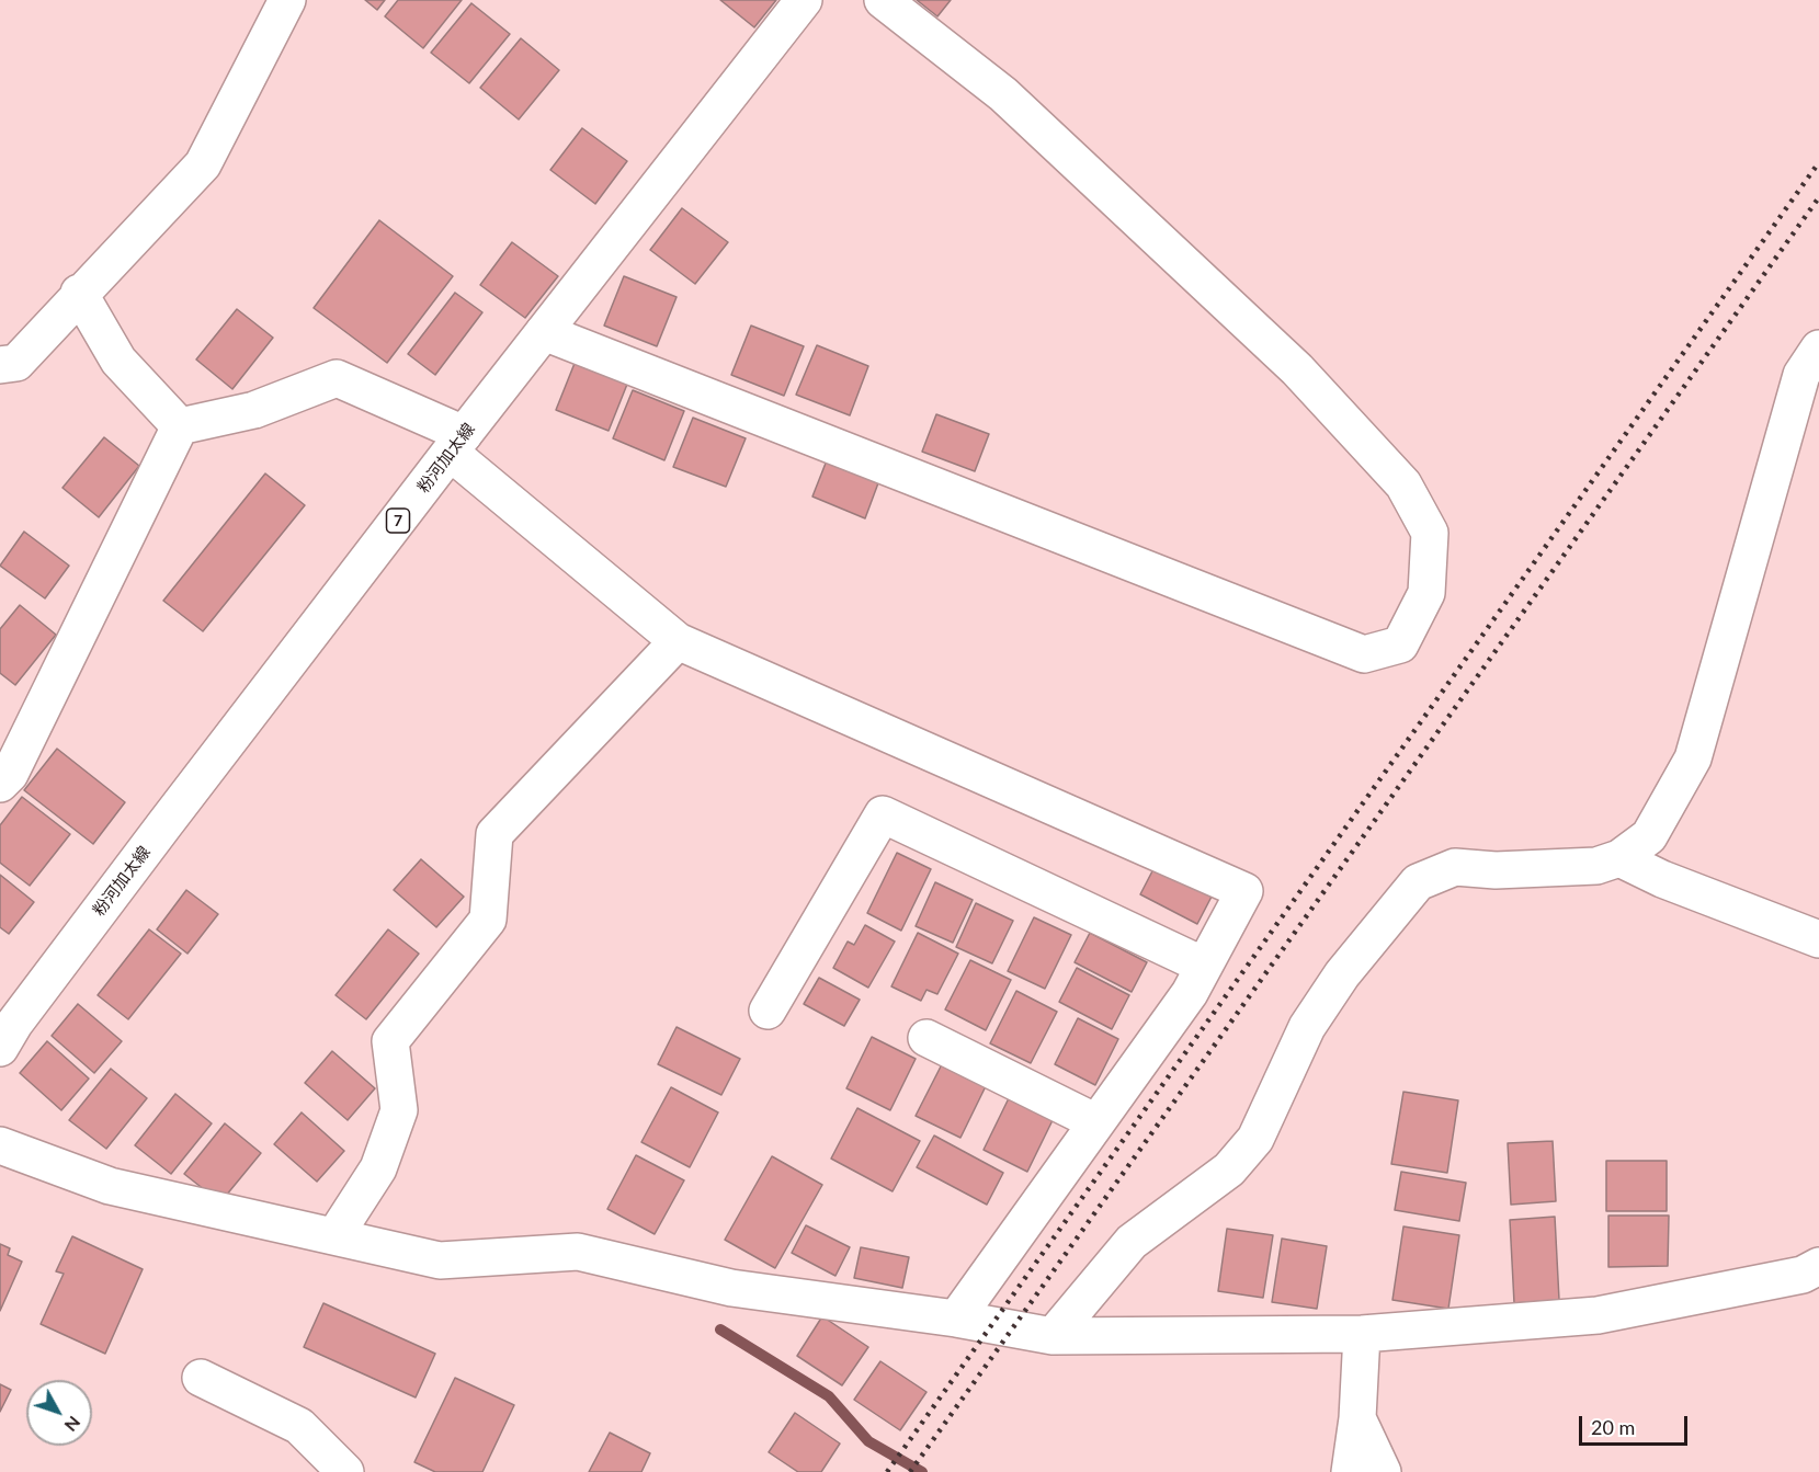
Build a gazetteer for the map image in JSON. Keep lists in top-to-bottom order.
{
  "streets": {
    "street": ["粉河加太線", "7"]
  },
  "scale_bar": "20 m",
  "north": "bottom right"
}
